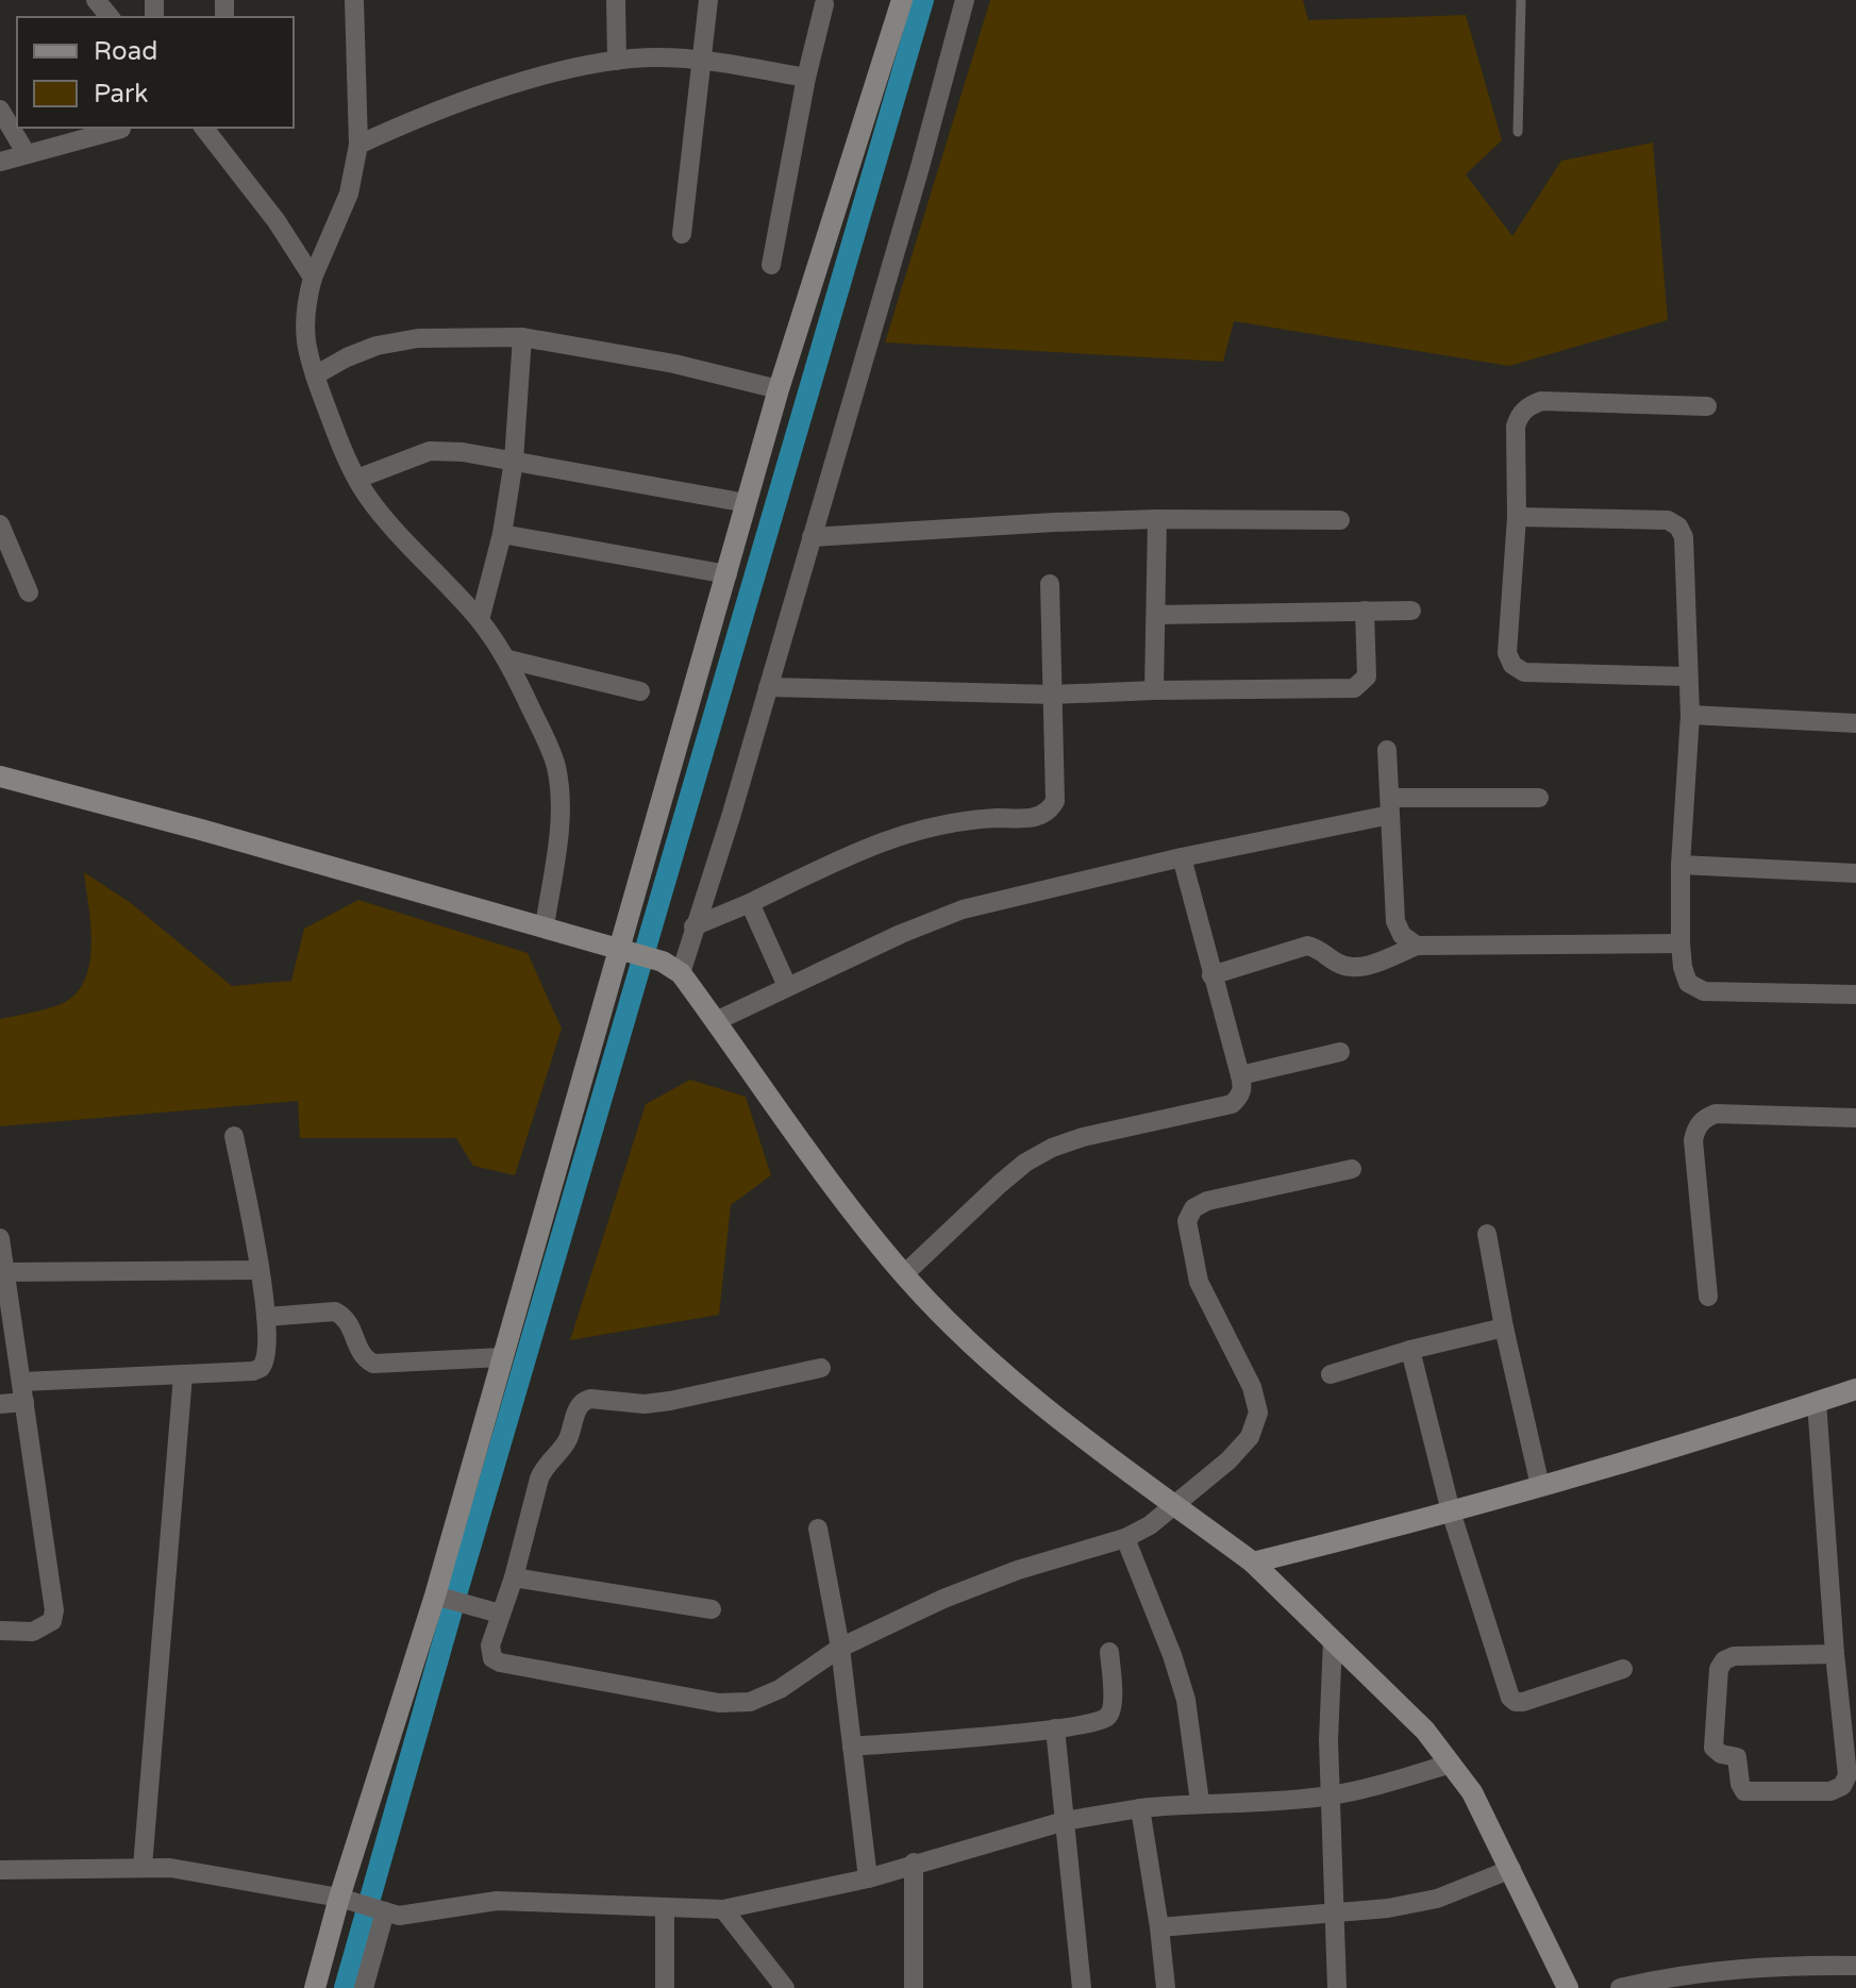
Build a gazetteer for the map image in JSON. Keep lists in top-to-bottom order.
{
  "legend": ["Road", "Park"]
}
